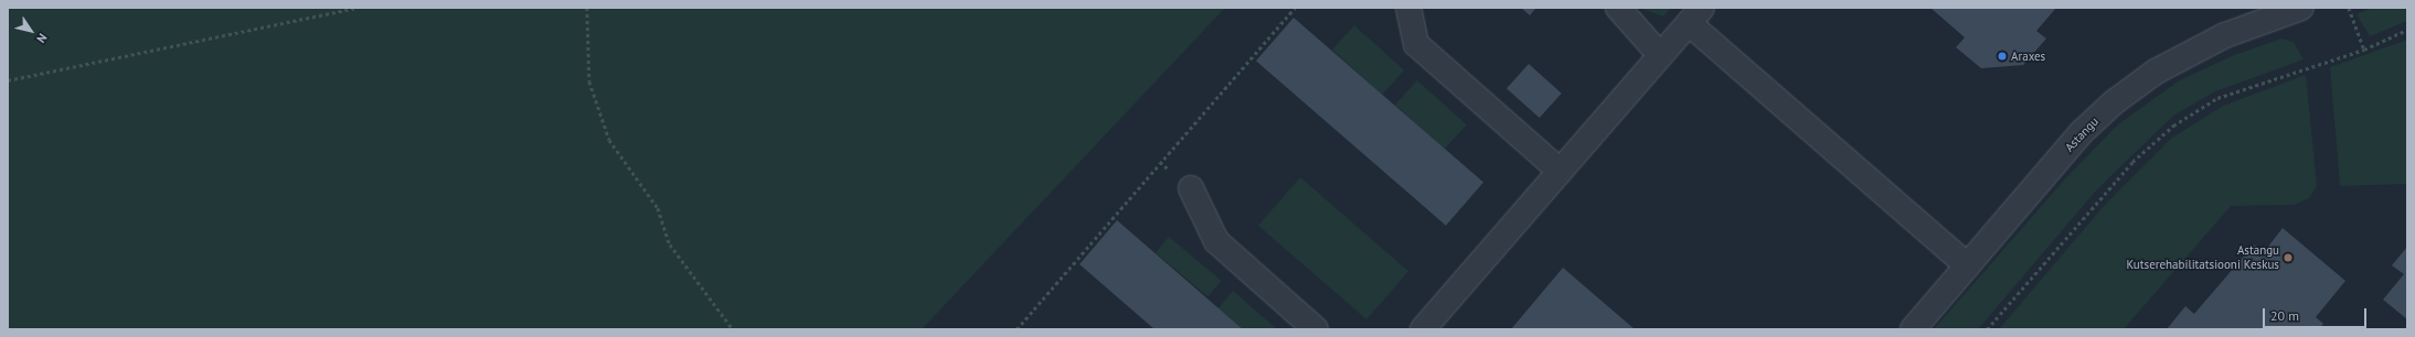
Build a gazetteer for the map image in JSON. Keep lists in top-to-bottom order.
{
  "streets": {
    "street": ["Astangu"]
  },
  "places": ["Araxes", "Astangu Kutserehabilitatsiooni Keskus"],
  "scale_bar": "20 m",
  "north": "bottom right"
}
